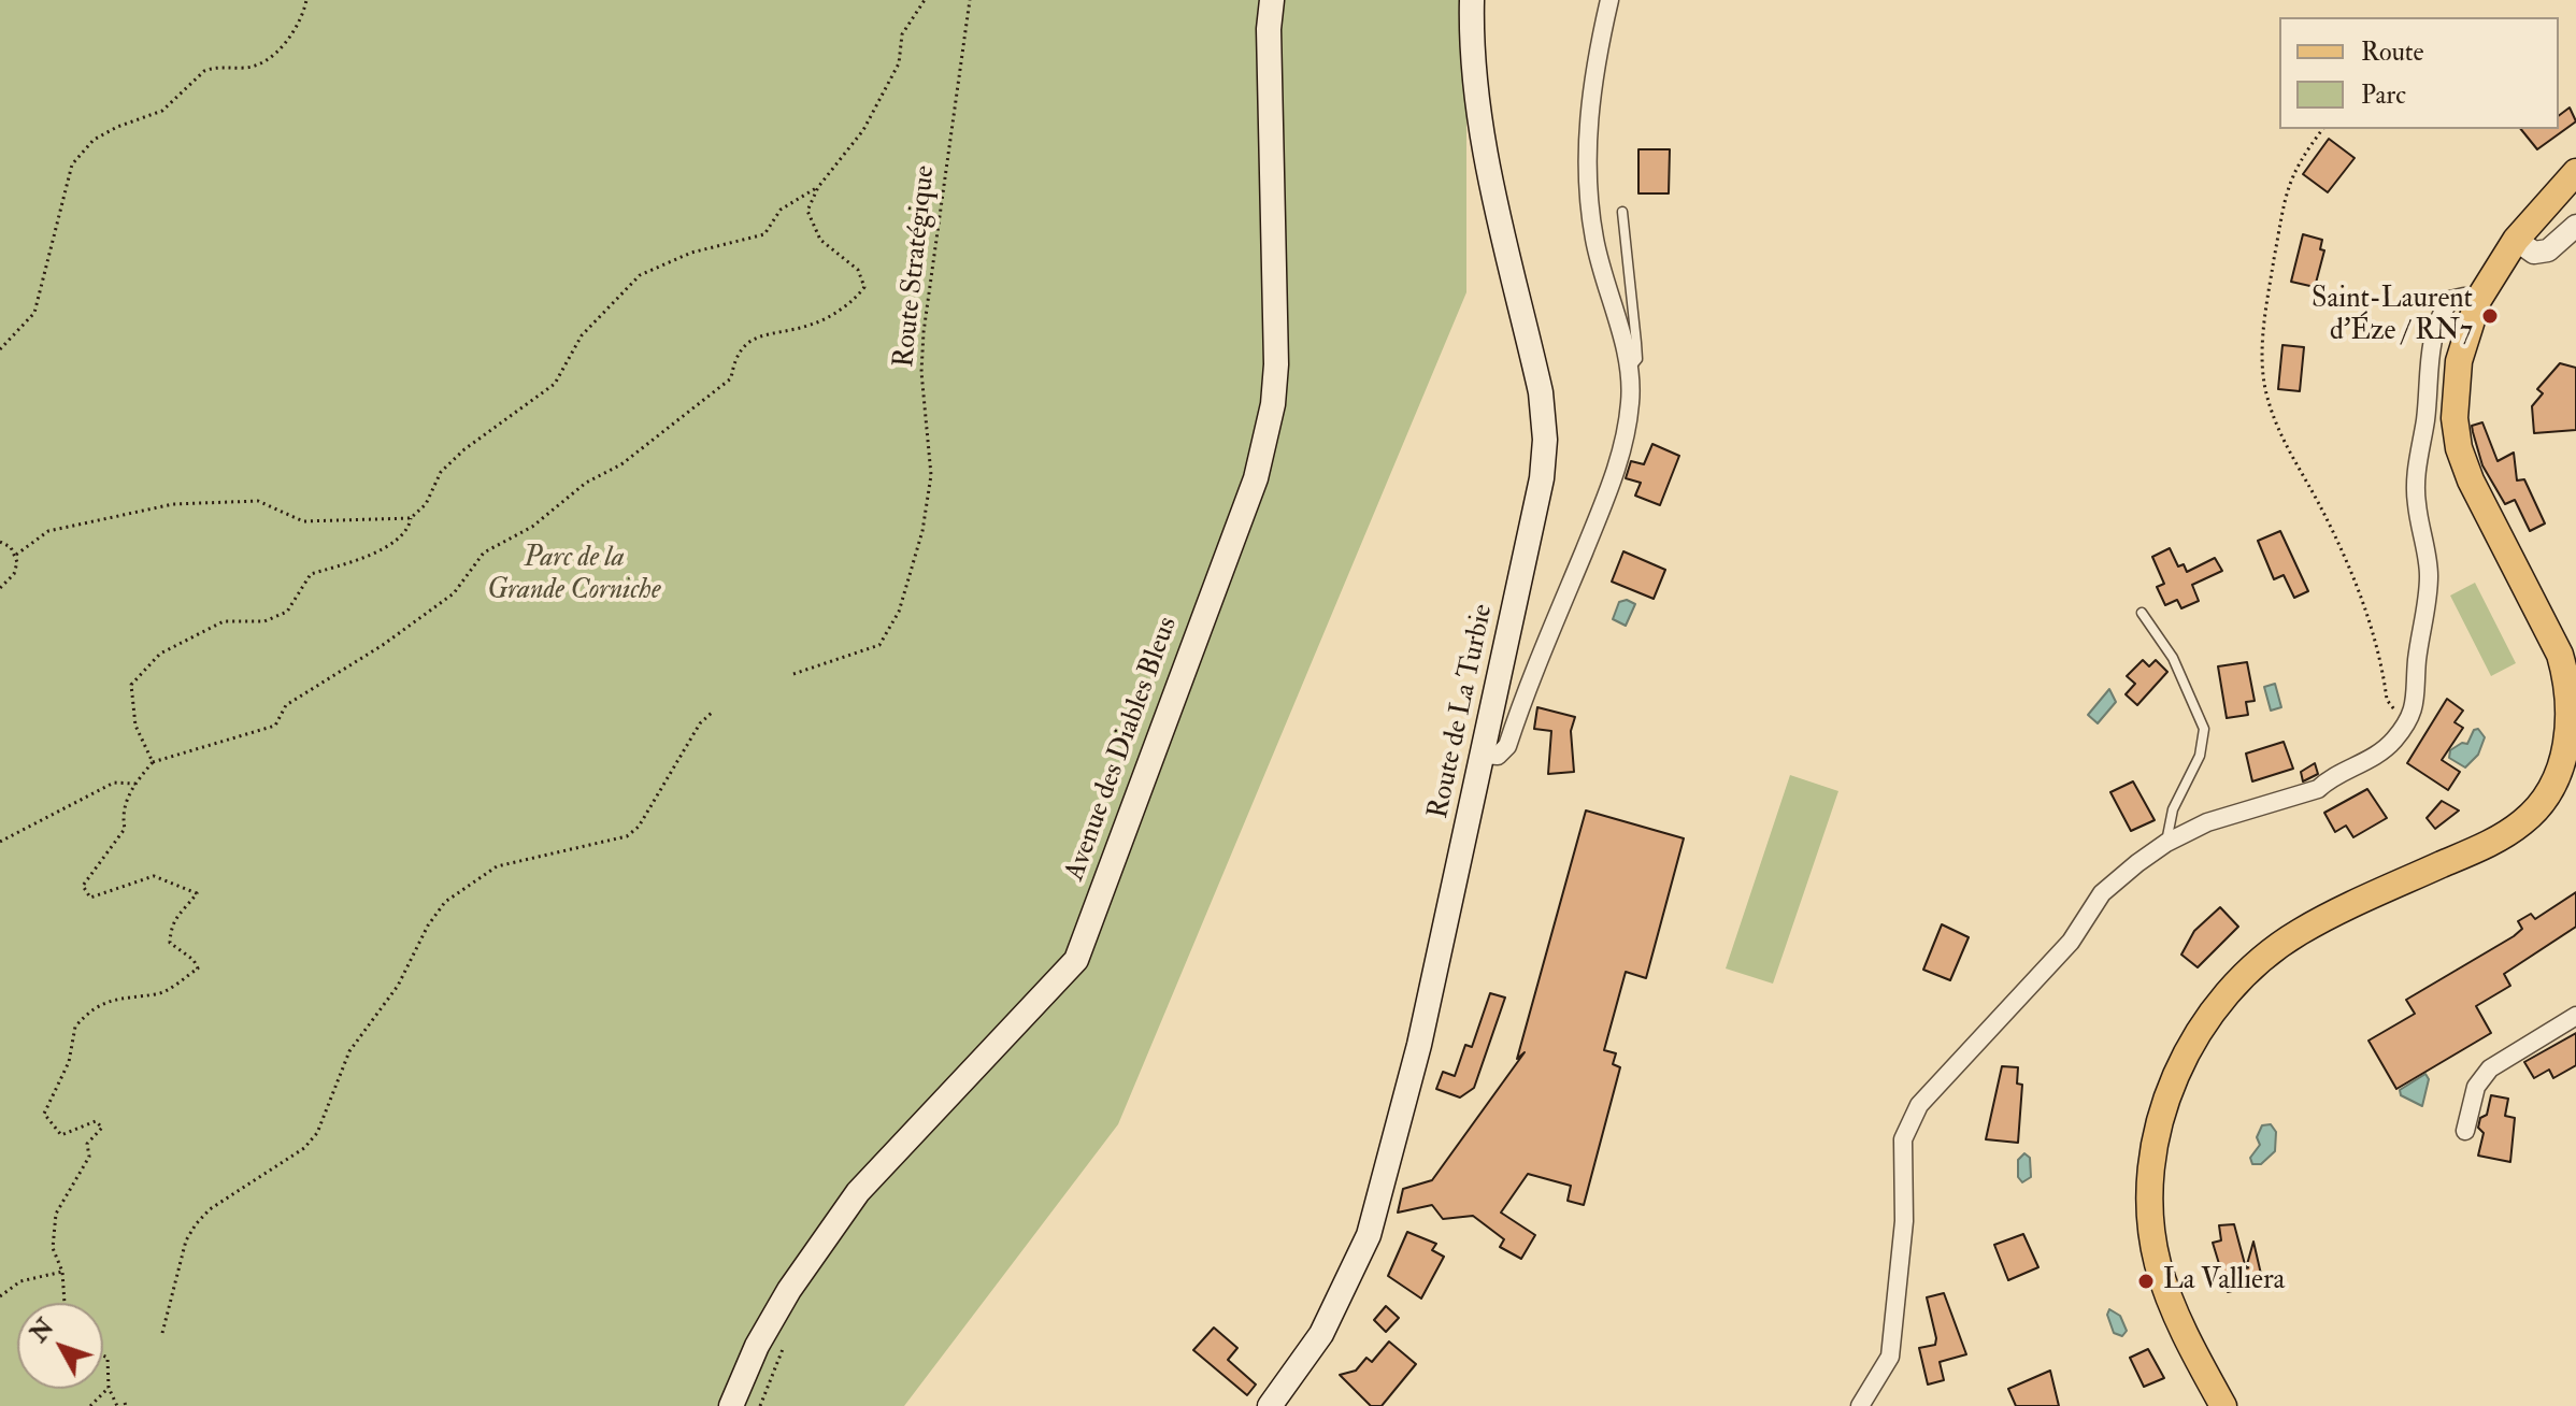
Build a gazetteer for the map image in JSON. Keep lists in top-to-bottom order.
{
  "streets": {
    "main road": ["Route de La Turbie", "Avenue des Diables Bleus"],
    "path": ["Route Stratégique"]
  },
  "parks": ["Parc de la Grande Corniche"],
  "places": ["Saint-Laurent d'Éze / RN7", "La Valliera"],
  "legend": ["Route", "Parc"],
  "north": "top left"
}
